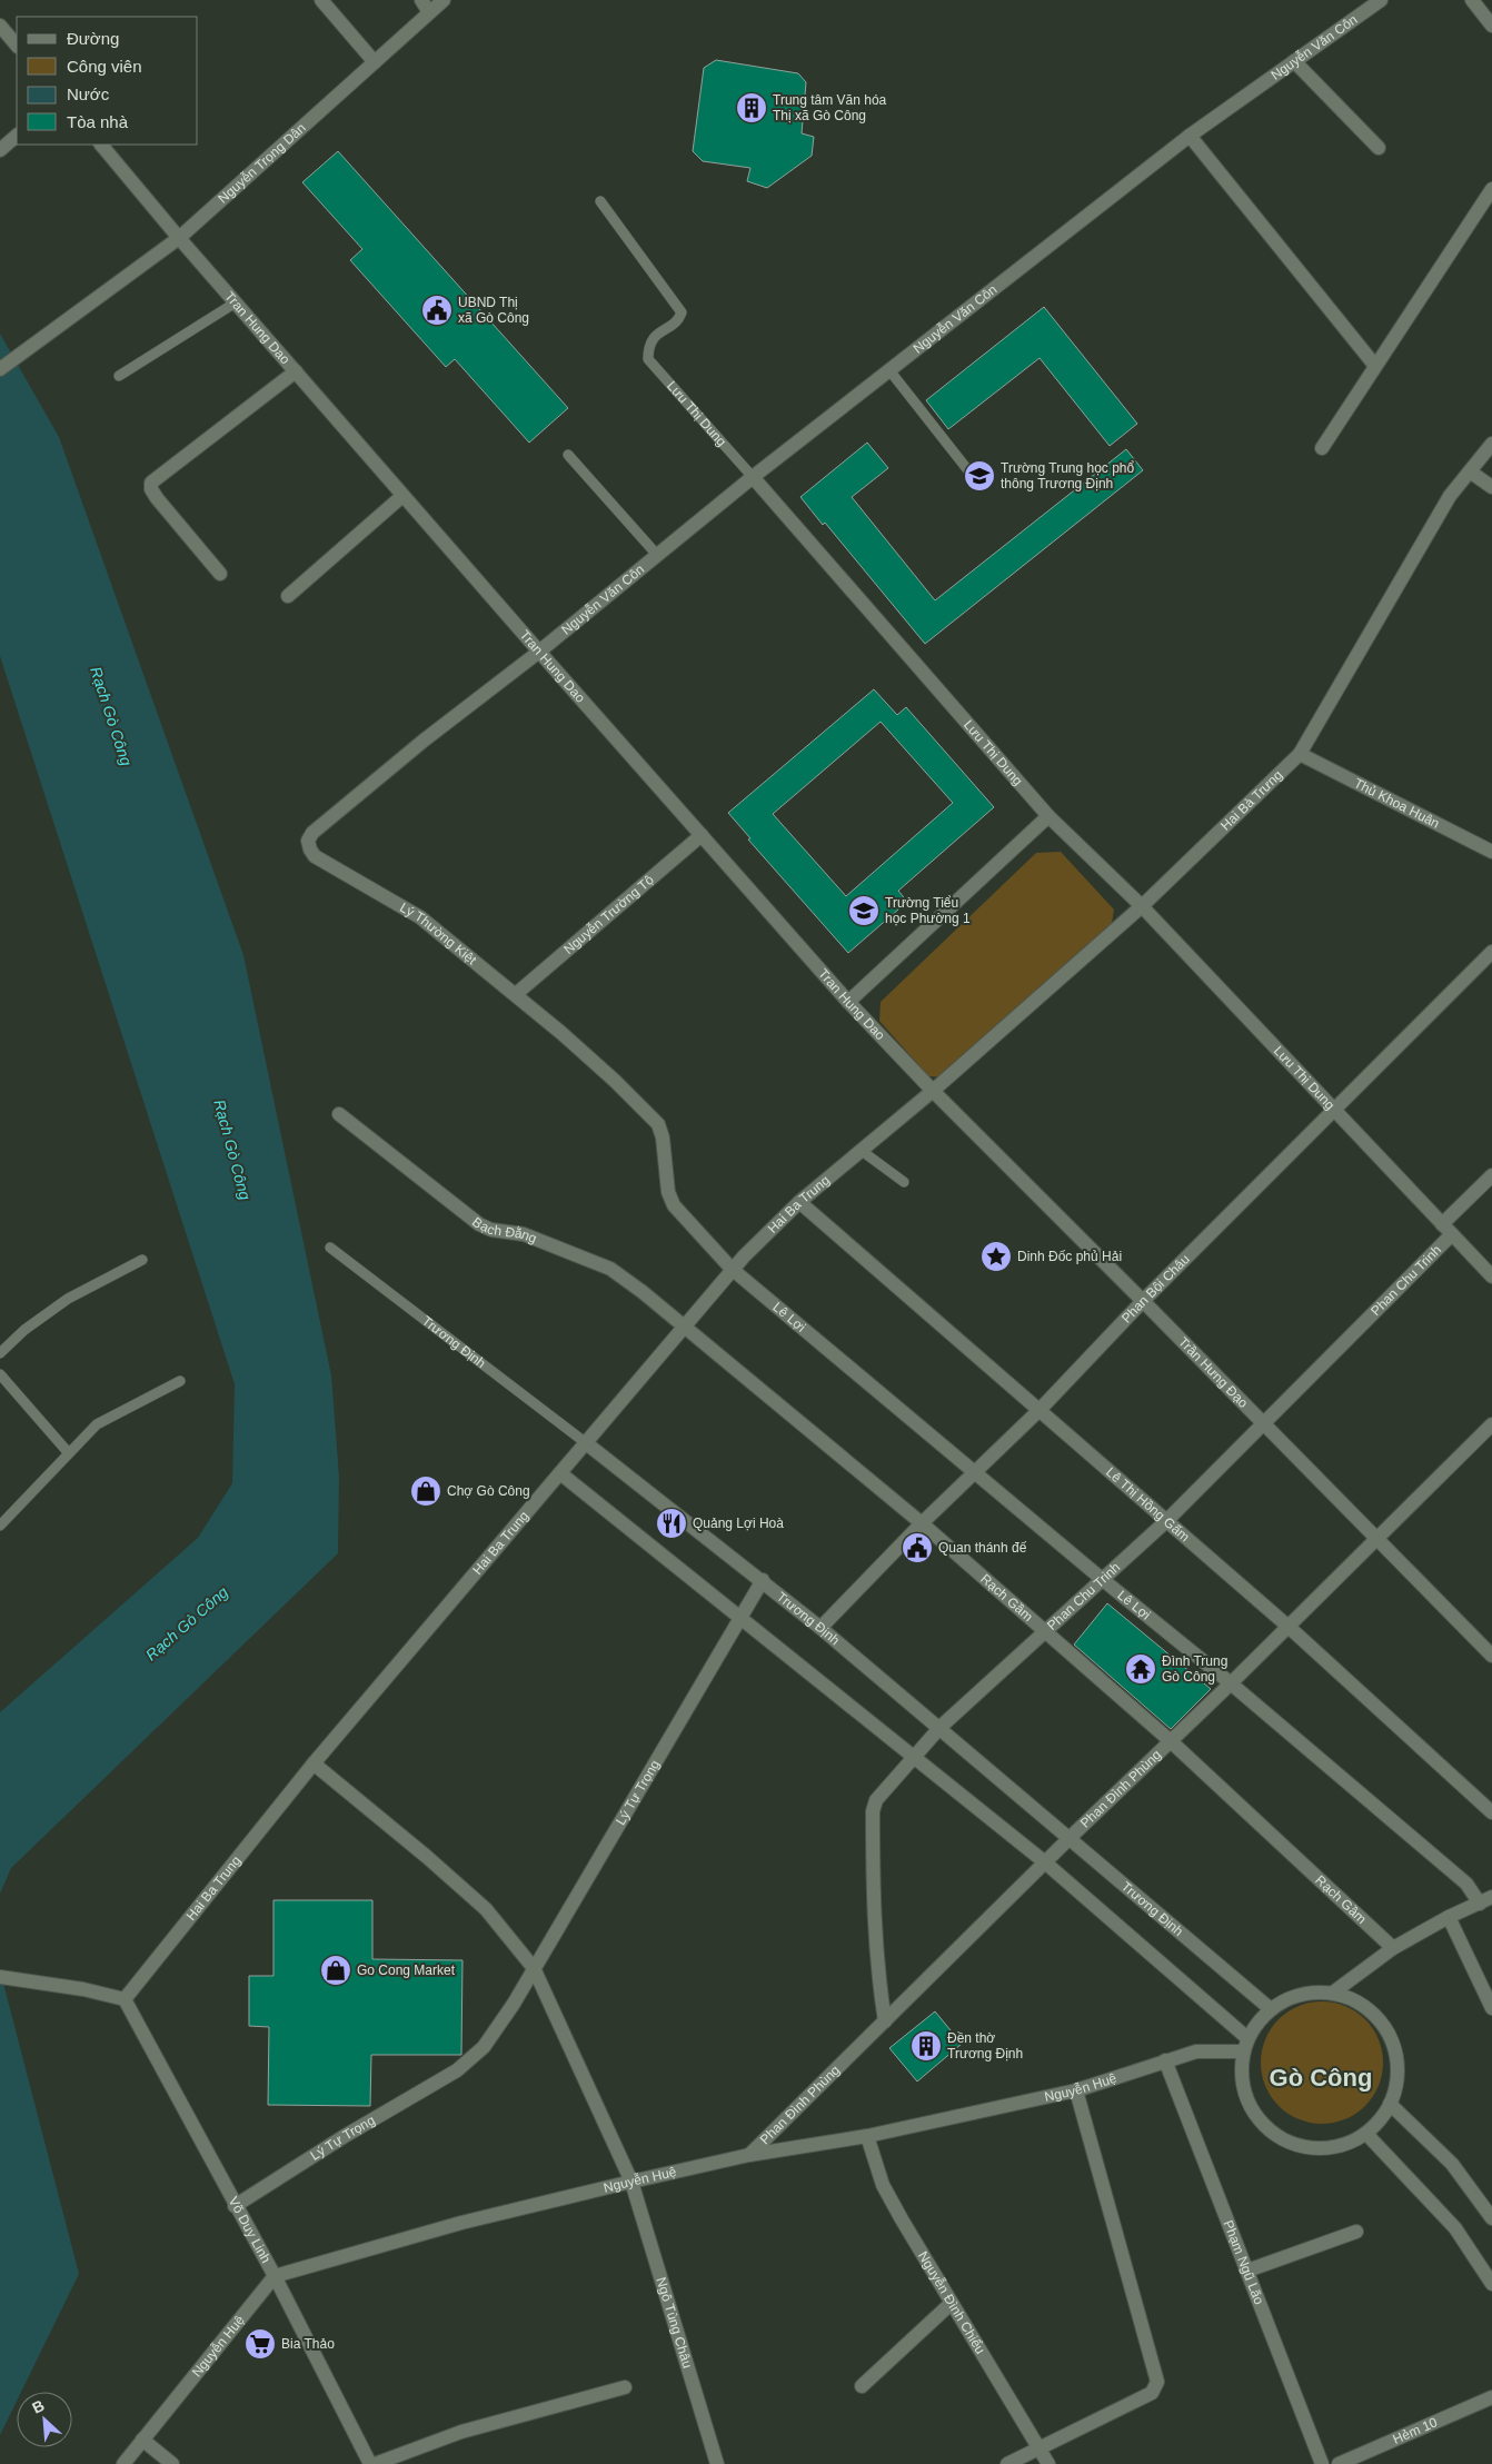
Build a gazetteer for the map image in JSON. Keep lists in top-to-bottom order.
{
  "streets": {
    "street": [
      "Nguyễn Văn Côn",
      "Nguyễn Trọng Dân",
      "Tran Hung Dao",
      "Lưu Thị Dung",
      "Hai Bà Trưng",
      "Thủ Khoa Huân",
      "Nguyễn Trường Tộ",
      "Lý Thường Kiệt",
      "Hai Ba Trung",
      "Bạch Đằng",
      "Phan Chu Trinh",
      "Phan Bội Châu",
      "Lê Lợi",
      "Trương Định",
      "Trần Hưng Đạo",
      "Lê Thị Hồng Gấm",
      "Rạch Gầm",
      "Phan Đình Phùng",
      "Lý Tự Trọng",
      "Nguyễn Huệ",
      "Võ Duy Linh",
      "Phạm Ngũ Lão",
      "Nguyễn Đình Chiểu",
      "Ngô Tùng Châu",
      "Hẻm 10"
    ]
  },
  "crossings": [
    ["Nguyễn Văn Côn", "Tran Hung Dao"],
    ["Nguyễn Văn Côn", "Lưu Thị Dung"],
    ["Nguyễn Văn Côn", "Lý Thường Kiệt"],
    ["Nguyễn Trọng Dân", "Tran Hung Dao"],
    ["Tran Hung Dao", "Hai Bà Trưng"],
    ["Tran Hung Dao", "Nguyễn Trường Tộ"],
    ["Tran Hung Dao", "Lý Thường Kiệt"],
    ["Tran Hung Dao", "Hai Ba Trung"],
    ["Tran Hung Dao", "Trần Hưng Đạo"],
    ["Lưu Thị Dung", "Hai Bà Trưng"],
    ["Lưu Thị Dung", "Phan Chu Trinh"],
    ["Lưu Thị Dung", "Phan Bội Châu"],
    ["Hai Bà Trưng", "Thủ Khoa Huân"],
    ["Hai Bà Trưng", "Hai Ba Trung"],
    ["Hai Bà Trưng", "Trần Hưng Đạo"],
    ["Nguyễn Trường Tộ", "Lý Thường Kiệt"],
    ["Lý Thường Kiệt", "Hai Ba Trung"],
    ["Lý Thường Kiệt", "Lê Lợi"],
    ["Hai Ba Trung", "Bạch Đằng"],
    ["Hai Ba Trung", "Lê Lợi"],
    ["Hai Ba Trung", "Trương Định"],
    ["Hai Ba Trung", "Trần Hưng Đạo"],
    ["Hai Ba Trung", "Lê Thị Hồng Gấm"],
    ["Hai Ba Trung", "Rạch Gầm"],
    ["Hai Ba Trung", "Võ Duy Linh"],
    ["Bạch Đằng", "Rạch Gầm"],
    ["Phan Chu Trinh", "Lê Lợi"],
    ["Phan Chu Trinh", "Trương Định"],
    ["Phan Chu Trinh", "Trần Hưng Đạo"],
    ["Phan Chu Trinh", "Lê Thị Hồng Gấm"],
    ["Phan Chu Trinh", "Rạch Gầm"],
    ["Phan Chu Trinh", "Phan Đình Phùng"],
    ["Phan Bội Châu", "Lê Lợi"],
    ["Phan Bội Châu", "Trương Định"],
    ["Phan Bội Châu", "Trần Hưng Đạo"],
    ["Phan Bội Châu", "Lê Thị Hồng Gấm"],
    ["Phan Bội Châu", "Rạch Gầm"],
    ["Lê Lợi", "Phan Đình Phùng"],
    ["Trương Định", "Phan Đình Phùng"],
    ["Trương Định", "Lý Tự Trọng"],
    ["Trương Định", "Nguyễn Huệ"],
    ["Trần Hưng Đạo", "Phan Đình Phùng"],
    ["Lê Thị Hồng Gấm", "Phan Đình Phùng"],
    ["Rạch Gầm", "Phan Đình Phùng"],
    ["Phan Đình Phùng", "Nguyễn Huệ"],
    ["Lý Tự Trọng", "Võ Duy Linh"],
    ["Nguyễn Huệ", "Võ Duy Linh"],
    ["Nguyễn Huệ", "Phạm Ngũ Lão"],
    ["Nguyễn Huệ", "Nguyễn Đình Chiểu"],
    ["Nguyễn Huệ", "Ngô Tùng Châu"]
  ],
  "districts": ["Gò Công"],
  "water": ["Rạch Gò Công"],
  "places": {
    "building": ["Trung tâm Văn hóa Thị xã Gò Công", "Đền thờ Trương Định"],
    "public building": ["UBND Thị xã Gò Công", "Quan thánh đế"],
    "school or university": ["Trường Trung học phổ thông Trương Định", "Trường Tiểu học Phường 1"],
    "place": ["Dinh Đốc phủ Hải"],
    "shop": ["Chợ Gò Công", "Go Cong Market"],
    "restaurant": ["Quảng Lợi Hoà"],
    "temple": ["Đình Trung Gò Công"],
    "supermarket": ["Bia Thảo"]
  },
  "legend": [
    "Đường",
    "Công viên",
    "Nước",
    "Tòa nhà"
  ],
  "north": "top left"
}
